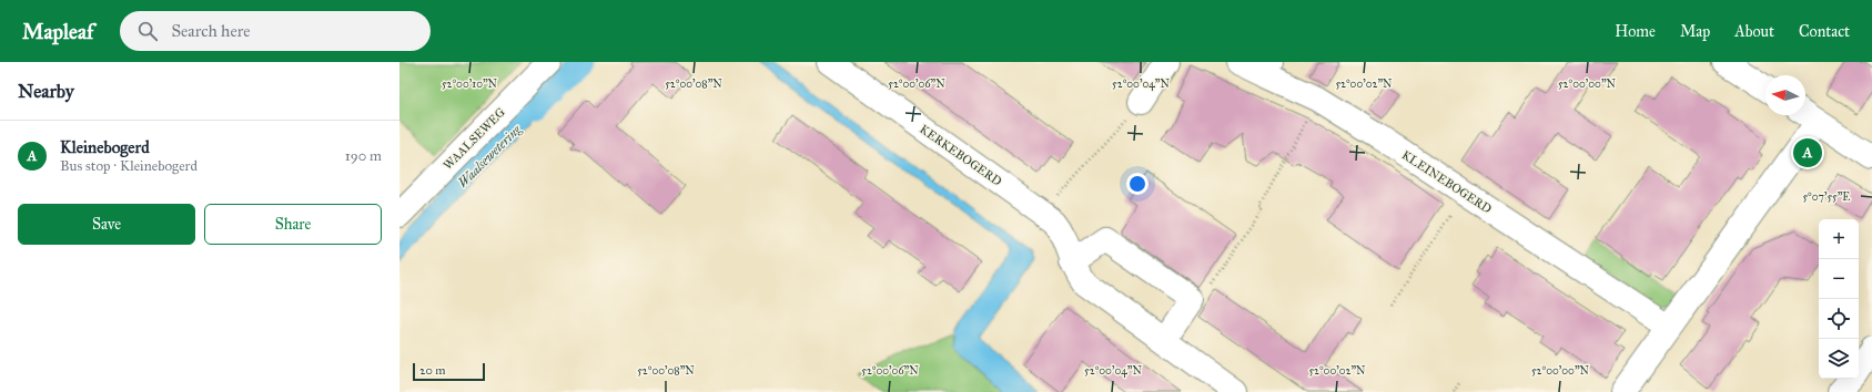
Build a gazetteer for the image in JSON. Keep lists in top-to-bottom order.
{
  "streets": {
    "street": ["WAALSEWEG", "KERKEBOGERD", "KLEINEBOGERD"]
  },
  "water": ["Waalsewetering"],
  "scale_bar": "20 m",
  "north": "left",
  "page": {
    "header": "Mapleaf",
    "search": "Search here",
    "nav": [
      "Home",
      "Map",
      "About",
      "Contact"
    ],
    "heading": "Nearby",
    "list": [
      {
        "mark": "A",
        "name": "Kleinebogerd",
        "note": "Bus stop · Kleinebogerd",
        "value": "190 m"
      }
    ],
    "pins": "A",
    "buttons": ["Save", "Share"],
    "map_buttons": ["+", "−"],
    "scale": "20 m"
  },
  "coordinates": [
    "52°00'00\"N",
    "52°00'10\"N",
    "52°00'08\"N",
    "52°00'06\"N",
    "52°00'04\"N",
    "52°00'02\"N",
    "5°07'55\"E"
  ]
}
